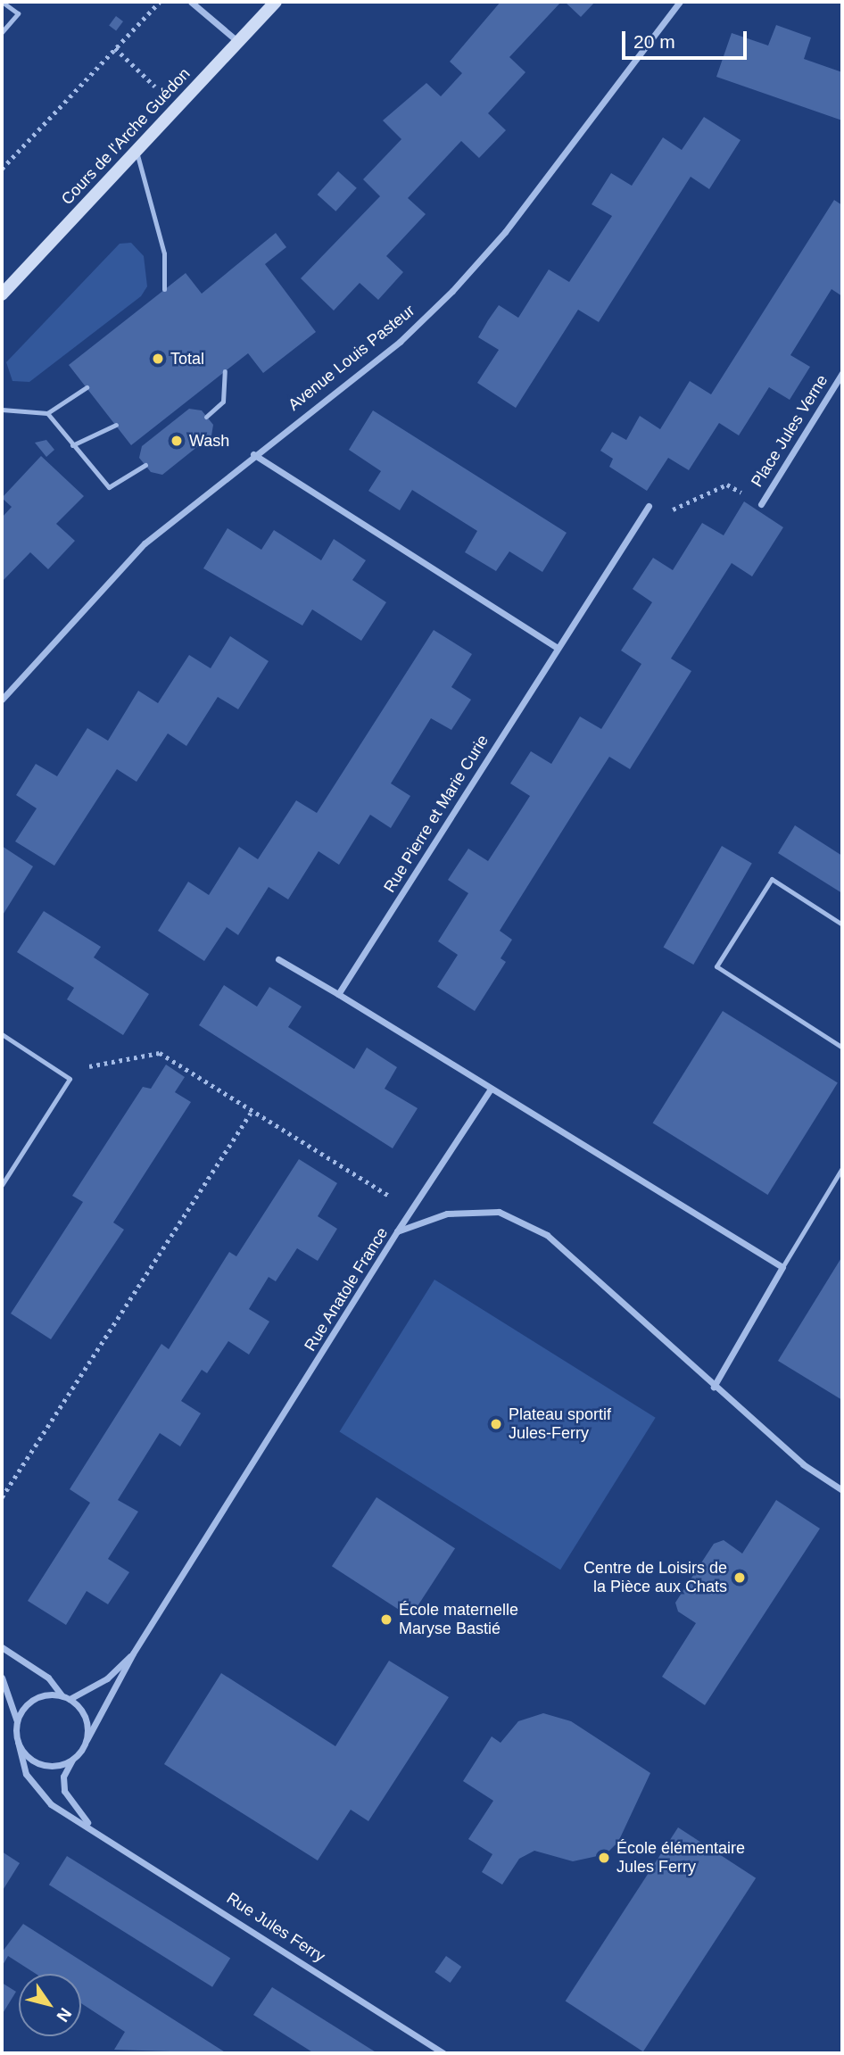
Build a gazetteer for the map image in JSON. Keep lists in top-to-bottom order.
{
  "streets": {
    "main road": ["Cours de l'Arche Guédon"],
    "street": [
      "Avenue Louis Pasteur",
      "Place Jules Verne",
      "Rue Pierre et Marie Curie",
      "Rue Anatole France",
      "Rue Jules Ferry"
    ]
  },
  "crossings": [
    ["Rue Anatole France", "Rue Jules Ferry"]
  ],
  "places": [
    "Total",
    "Wash",
    "Plateau sportif Jules-Ferry",
    "Centre de Loisirs de la Pièce aux Chats",
    "École maternelle Maryse Bastié",
    "École élémentaire Jules Ferry"
  ],
  "scale_bar": "20 m",
  "north": "bottom right"
}
